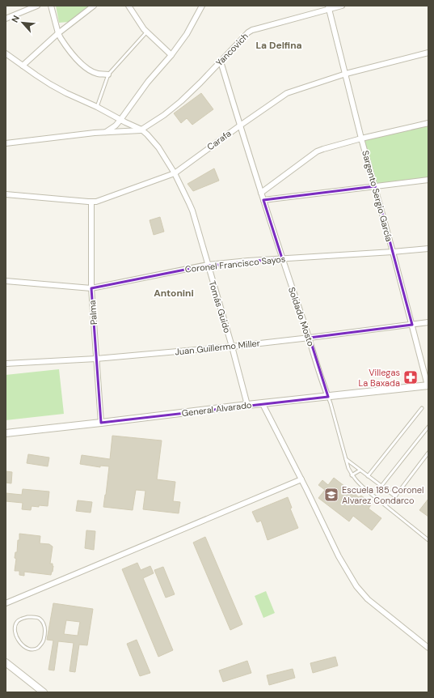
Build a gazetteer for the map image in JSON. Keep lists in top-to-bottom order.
{
  "streets": {
    "street": [
      "Yancovich",
      "Carafa",
      "Sargento Sergio García",
      "Coronel Francisco Sayos",
      "Tomás Guido",
      "Palma",
      "Soldado Mosto",
      "Juan Guillermo Miller",
      "General Alvarado"
    ]
  },
  "crossings": [
    ["Yancovich", "Sargento Sergio García"],
    ["Yancovich", "Tomás Guido"],
    ["Yancovich", "Soldado Mosto"],
    ["Carafa", "Sargento Sergio García"],
    ["Carafa", "Tomás Guido"],
    ["Carafa", "Palma"],
    ["Carafa", "Soldado Mosto"],
    ["Sargento Sergio García", "Coronel Francisco Sayos"],
    ["Sargento Sergio García", "Juan Guillermo Miller"],
    ["Sargento Sergio García", "General Alvarado"],
    ["Coronel Francisco Sayos", "Tomás Guido"],
    ["Coronel Francisco Sayos", "Palma"],
    ["Coronel Francisco Sayos", "Soldado Mosto"],
    ["Tomás Guido", "Juan Guillermo Miller"],
    ["Tomás Guido", "General Alvarado"],
    ["Palma", "Juan Guillermo Miller"],
    ["Palma", "General Alvarado"],
    ["Soldado Mosto", "Juan Guillermo Miller"],
    ["Soldado Mosto", "General Alvarado"]
  ],
  "districts": ["La Delfina", "Antonini"],
  "places": {
    "pharmacy": ["Villegas La Baxada"],
    "school or university": ["Escuela 185 Coronel Alvarez Condarco"]
  },
  "north": "top left"
}
